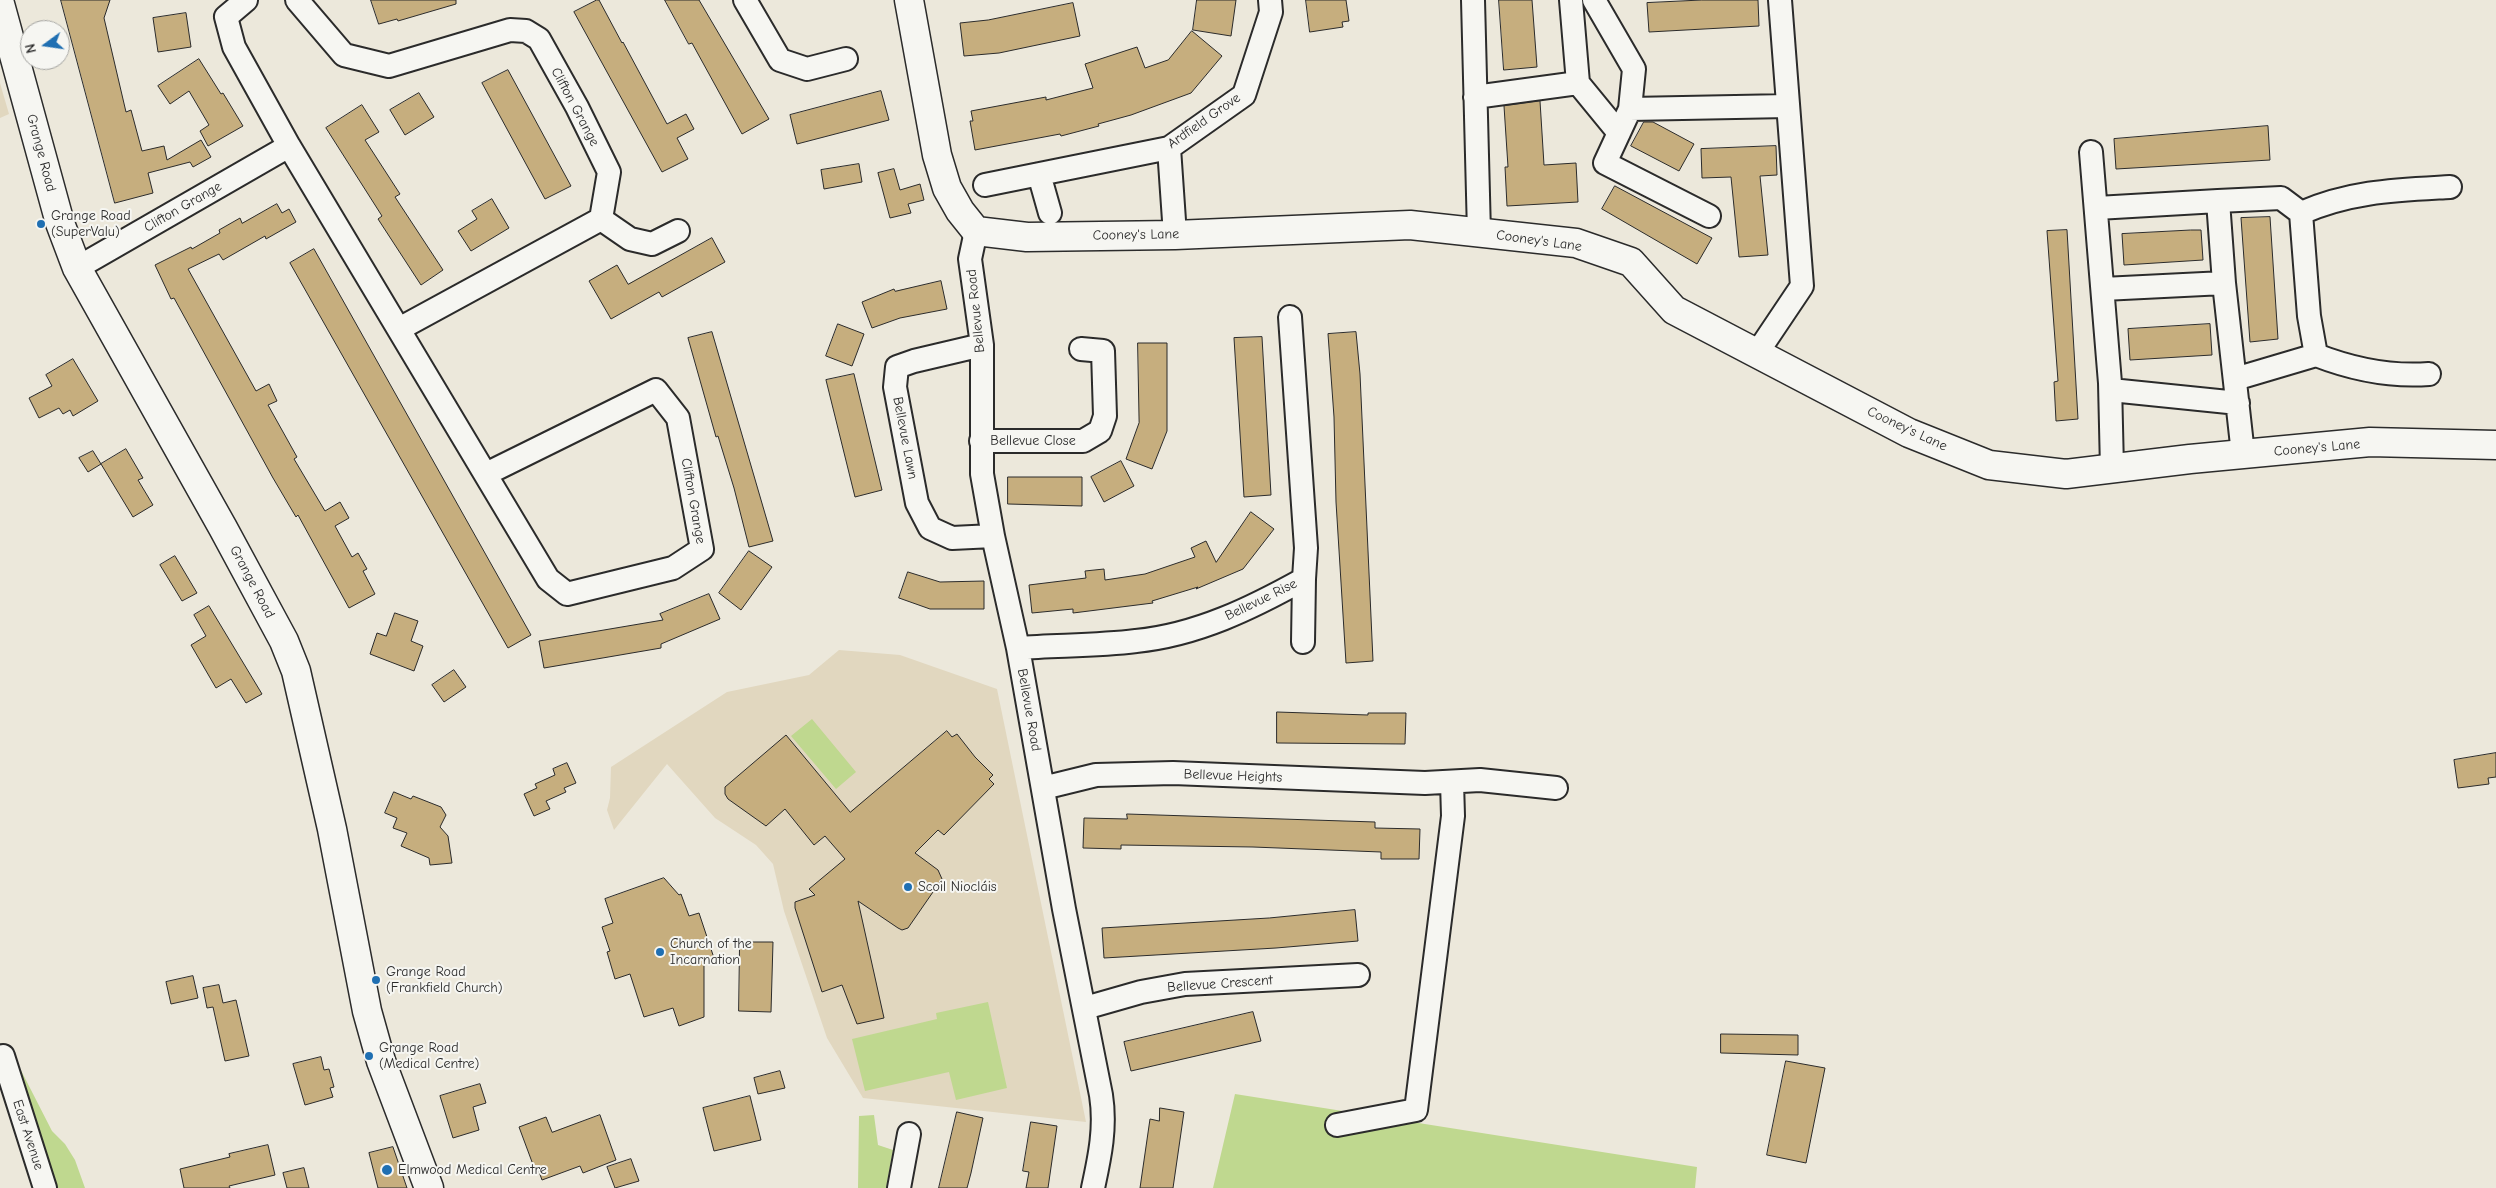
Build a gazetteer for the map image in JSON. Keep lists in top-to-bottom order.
{
  "streets": {
    "street": [
      "Clifton Grange",
      "Ardfield Grove",
      "Grange Road",
      "Cooney's Lane",
      "Bellevue Road",
      "Bellevue Lawn",
      "Bellevue Close",
      "Bellevue Rise",
      "Bellevue Heights",
      "Bellevue Crescent",
      "East Avenue"
    ]
  },
  "crossings": [
    ["Clifton Grange", "Grange Road"],
    ["Cooney's Lane", "Bellevue Road"],
    ["Bellevue Road", "Bellevue Lawn"],
    ["Bellevue Road", "Bellevue Close"],
    ["Bellevue Road", "Bellevue Rise"],
    ["Bellevue Road", "Bellevue Heights"],
    ["Bellevue Road", "Bellevue Crescent"]
  ],
  "places": [
    "Grange Road (SuperValu)",
    "Scoil Niocláis",
    "Church of the Incarnation",
    "Grange Road (Frankfield Church)",
    "Grange Road (Medical Centre)",
    "Elmwood Medical Centre"
  ],
  "north": "left"
}
